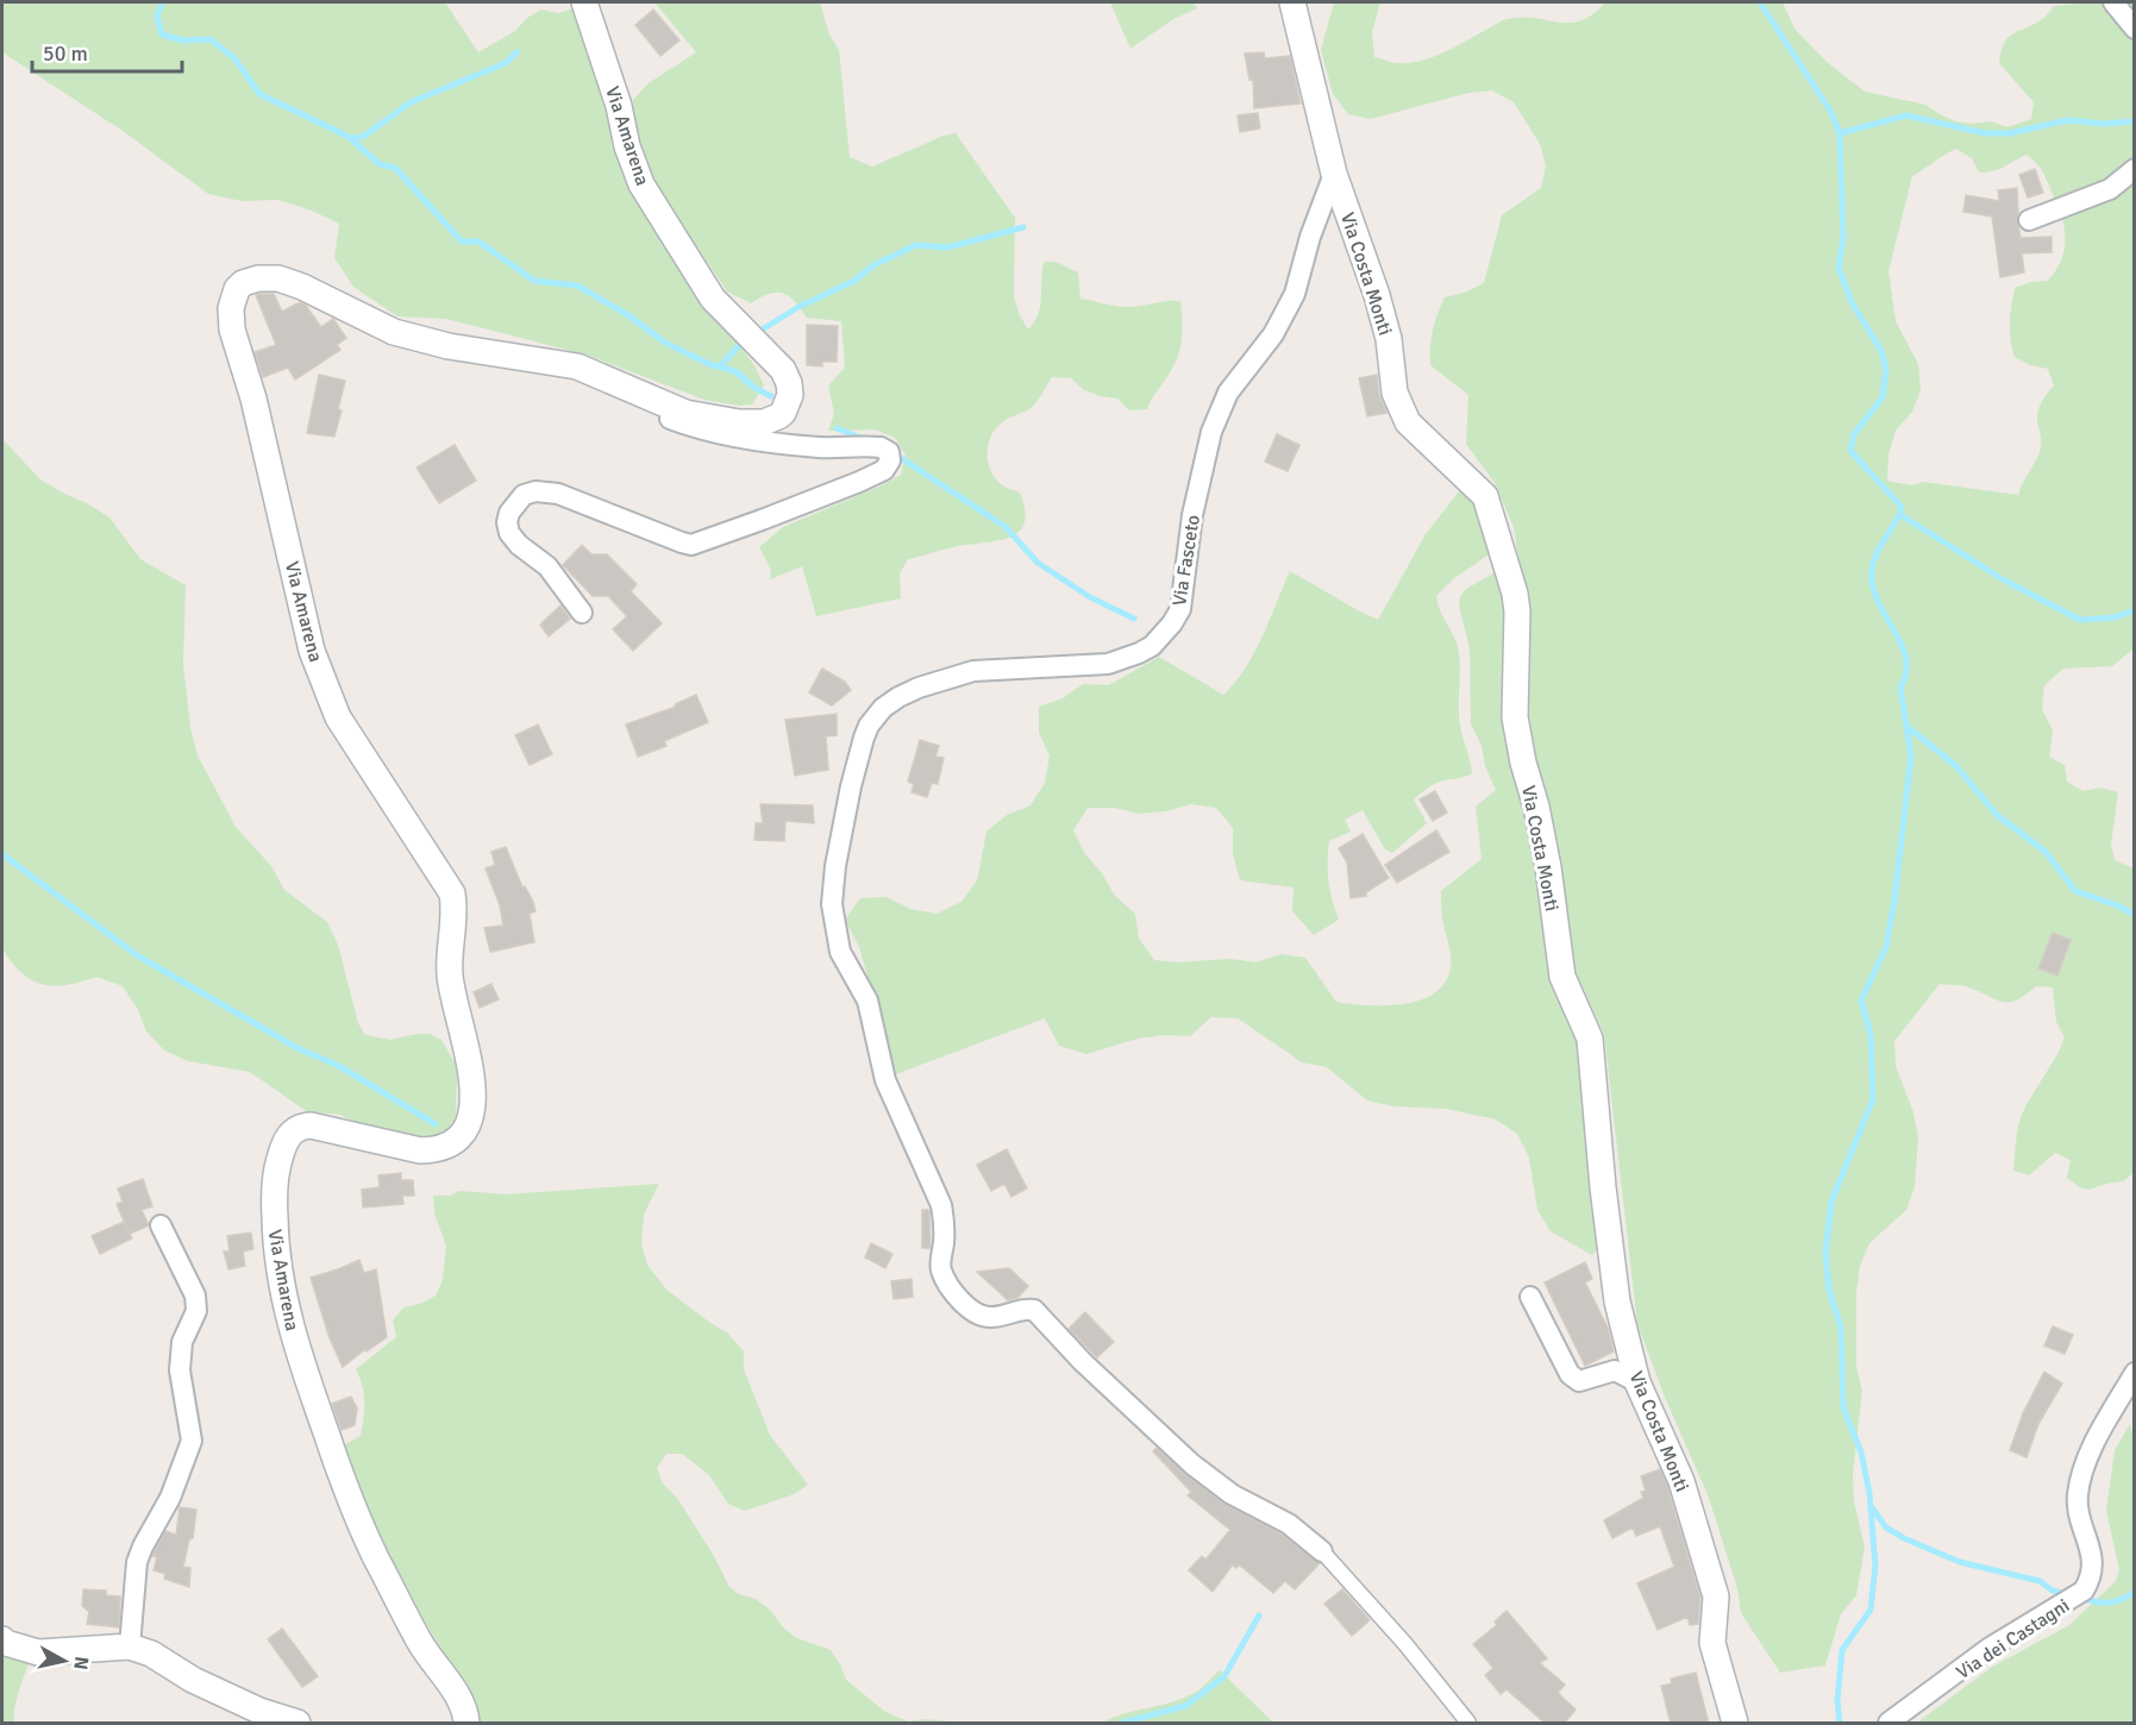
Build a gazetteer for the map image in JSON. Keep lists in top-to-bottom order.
{
  "streets": {
    "street": [
      "Via Amarena",
      "Via Costa Monti",
      "Via Fasceto",
      "Via dei Castagni"
    ]
  },
  "crossings": [
    ["Via Costa Monti", "Via Fasceto"]
  ],
  "scale_bar": "50 m",
  "north": "right"
}
